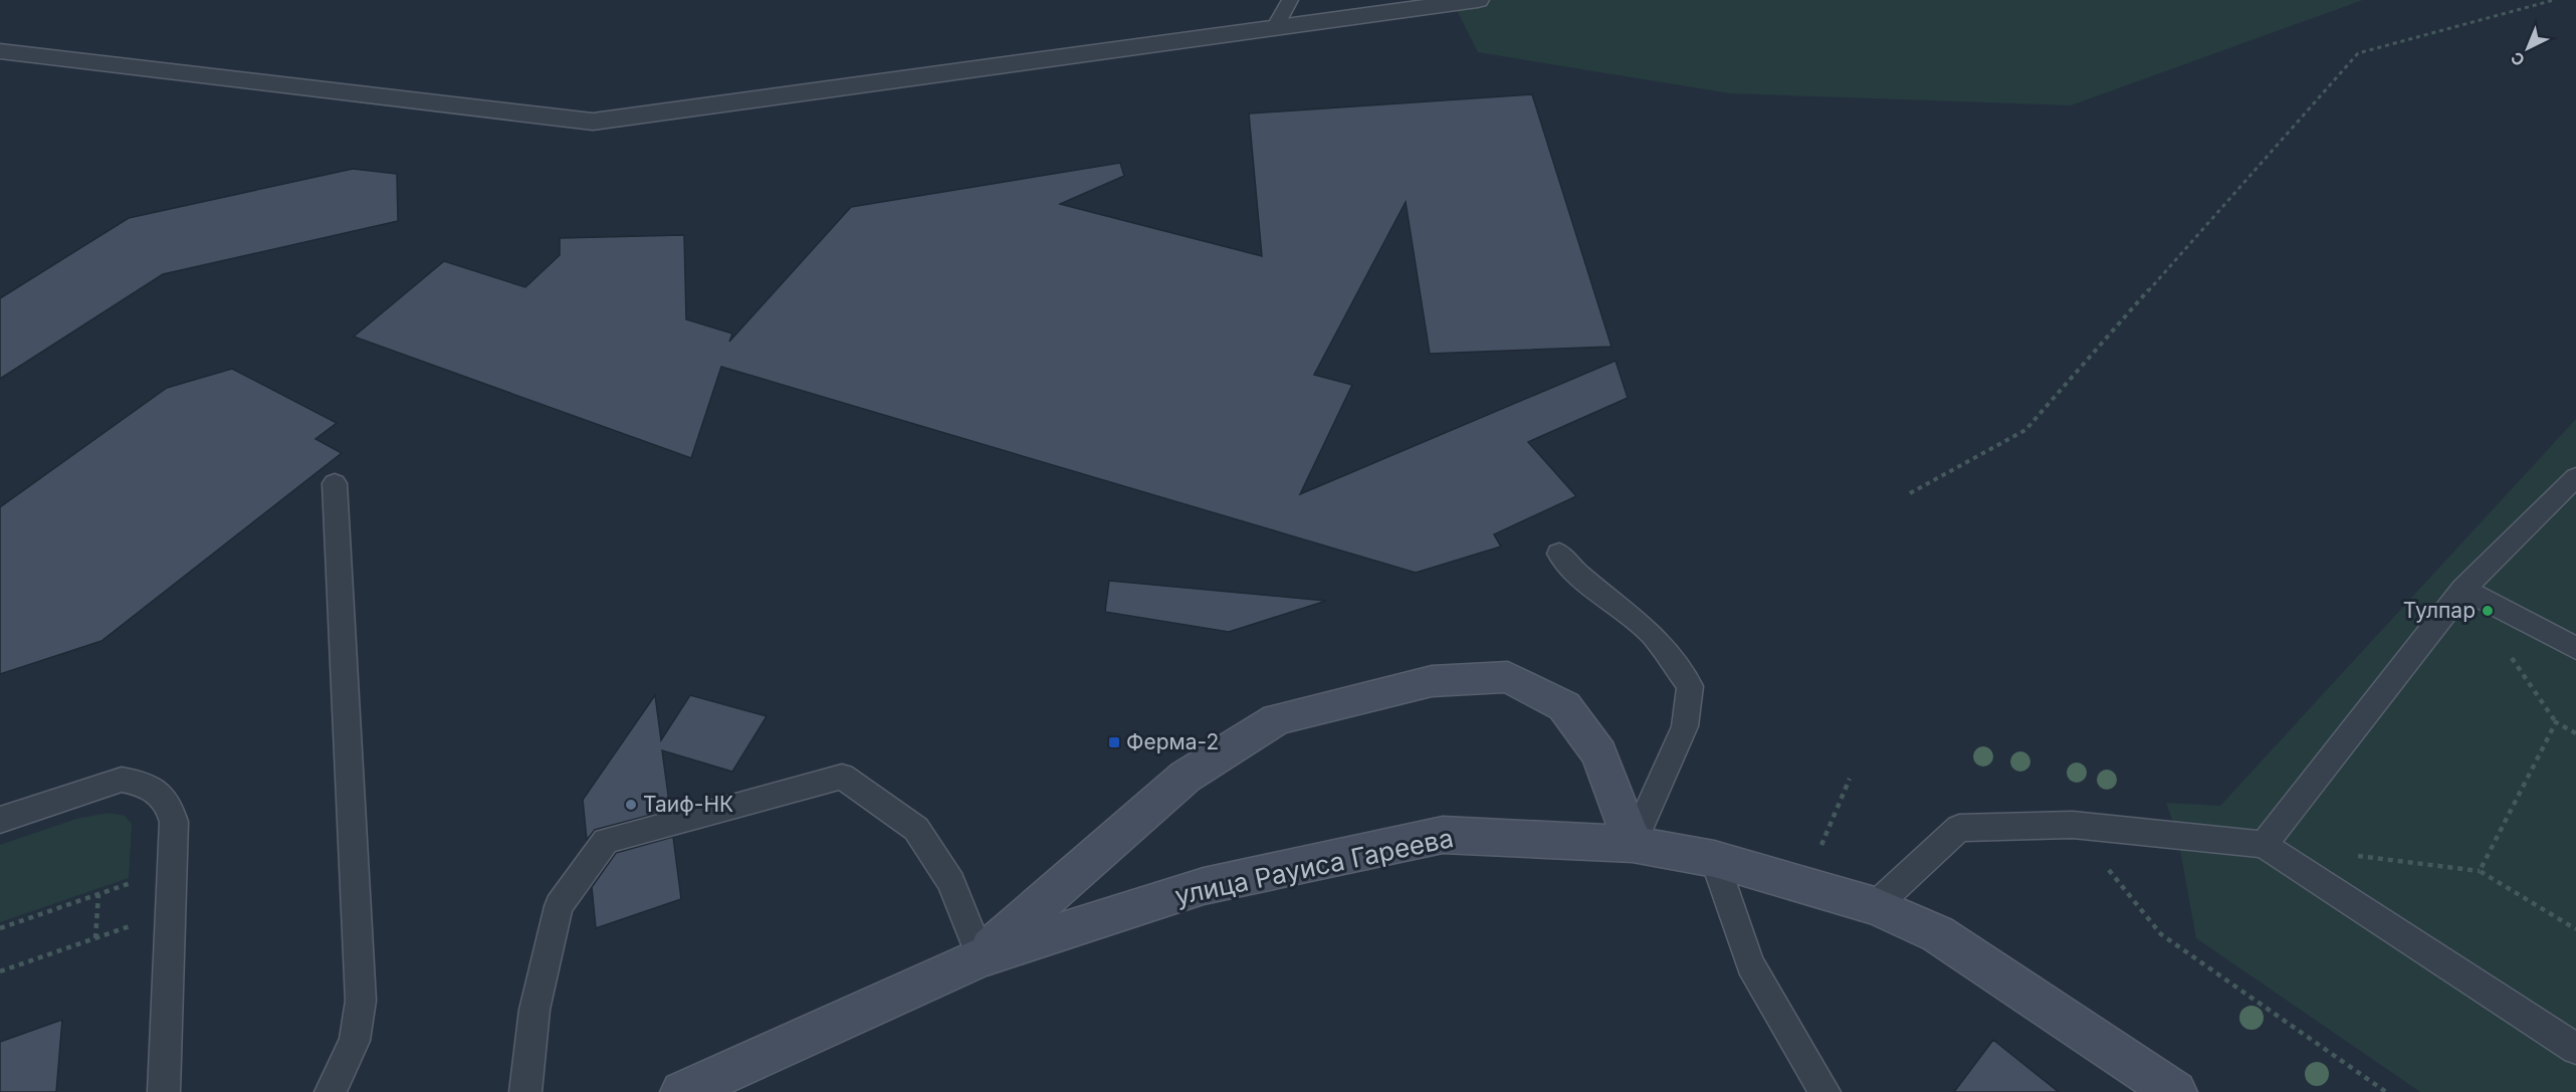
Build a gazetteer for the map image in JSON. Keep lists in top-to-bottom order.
{
  "streets": {
    "street": ["улица Рауиса Гареева"]
  },
  "places": {
    "other": ["Тулпар", "Таиф-НК"],
    "transit": ["Ферма-2"]
  },
  "north": "bottom left"
}
